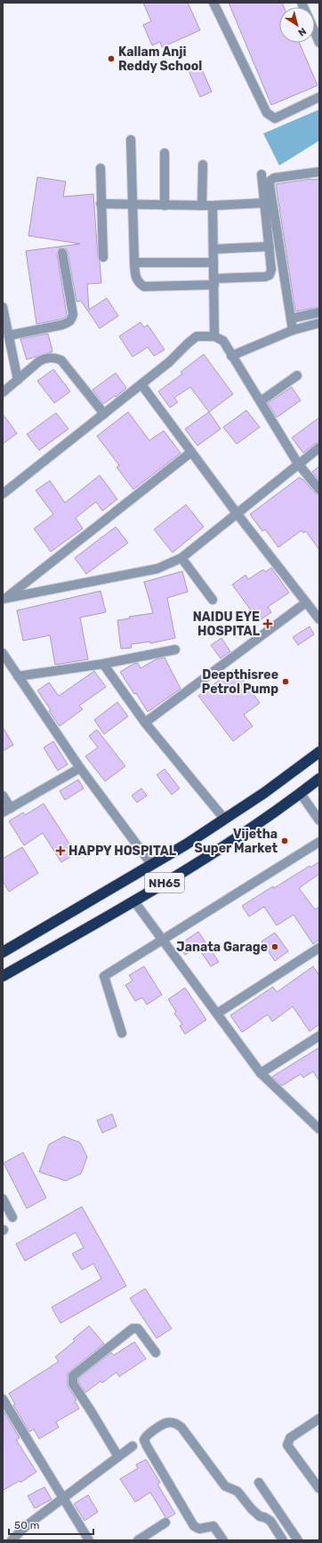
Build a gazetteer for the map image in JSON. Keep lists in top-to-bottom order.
{
  "streets": {
    "highway": ["NH65"]
  },
  "places": {
    "other": [
      "Kallam Anji Reddy School",
      "Deepthisree Petrol Pump",
      "Vijetha Super Market",
      "Janata Garage"
    ],
    "health": ["NAIDU EYE HOSPITAL", "HAPPY HOSPITAL"]
  },
  "scale_bar": "50 m",
  "north": "bottom right"
}
